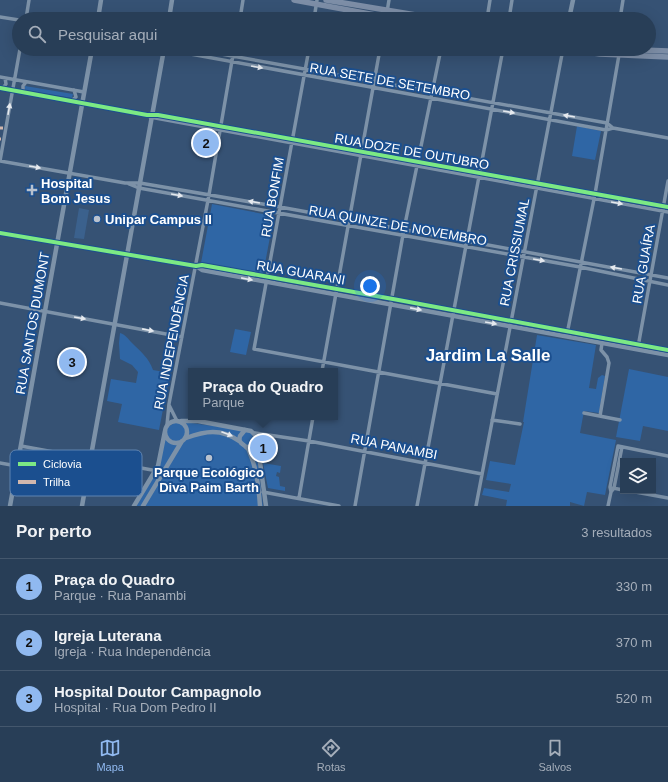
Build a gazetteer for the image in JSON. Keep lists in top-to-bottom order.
{
  "streets": {
    "street": [
      "RUA SETE DE SETEMBRO",
      "RUA DOZE DE OUTUBRO",
      "RUA BONFIM",
      "RUA QUINZE DE NOVEMBRO",
      "RUA CRISSIUMAL",
      "RUA GUAÍRA",
      "RUA GUARANI",
      "RUA SANTOS DUMONT",
      "RUA INDEPENDÊNCIA",
      "RUA PANAMBI"
    ]
  },
  "crossings": [
    ["RUA SETE DE SETEMBRO", "RUA BONFIM"],
    ["RUA SETE DE SETEMBRO", "RUA CRISSIUMAL"],
    ["RUA SETE DE SETEMBRO", "RUA INDEPENDÊNCIA"],
    ["RUA DOZE DE OUTUBRO", "RUA BONFIM"],
    ["RUA DOZE DE OUTUBRO", "RUA CRISSIUMAL"],
    ["RUA DOZE DE OUTUBRO", "RUA GUAÍRA"],
    ["RUA DOZE DE OUTUBRO", "RUA SANTOS DUMONT"],
    ["RUA DOZE DE OUTUBRO", "RUA INDEPENDÊNCIA"],
    ["RUA BONFIM", "RUA QUINZE DE NOVEMBRO"],
    ["RUA BONFIM", "RUA GUARANI"],
    ["RUA QUINZE DE NOVEMBRO", "RUA CRISSIUMAL"],
    ["RUA QUINZE DE NOVEMBRO", "RUA GUAÍRA"],
    ["RUA QUINZE DE NOVEMBRO", "RUA SANTOS DUMONT"],
    ["RUA QUINZE DE NOVEMBRO", "RUA INDEPENDÊNCIA"],
    ["RUA CRISSIUMAL", "RUA GUARANI"],
    ["RUA CRISSIUMAL", "RUA PANAMBI"],
    ["RUA GUAÍRA", "RUA GUARANI"],
    ["RUA GUARANI", "RUA SANTOS DUMONT"],
    ["RUA GUARANI", "RUA INDEPENDÊNCIA"]
  ],
  "districts": ["Jardim La Salle"],
  "places": {
    "health": ["Hospital Bom Jesus"],
    "other": ["Unipar Campus II", "Parque Ecológico Diva Paim Barth"]
  },
  "legend": ["Ciclovia", "Trilha"],
  "page": {
    "search": "Pesquisar aqui",
    "pins": ["2", "3", "1"],
    "popup": ["Praça do Quadro", "Parque"],
    "heading": ["Por perto", "3 resultados"],
    "list": [
      {
        "mark": "1",
        "name": "Praça do Quadro",
        "note": "Parque · Rua Panambi",
        "value": "330 m"
      },
      {
        "mark": "2",
        "name": "Igreja Luterana",
        "note": "Igreja · Rua Independência",
        "value": "370 m"
      },
      {
        "mark": "3",
        "name": "Hospital Doutor Campagnolo",
        "note": "Hospital · Rua Dom Pedro II",
        "value": "520 m"
      }
    ],
    "nav": ["Mapa", "Rotas", "Salvos"]
  }
}
